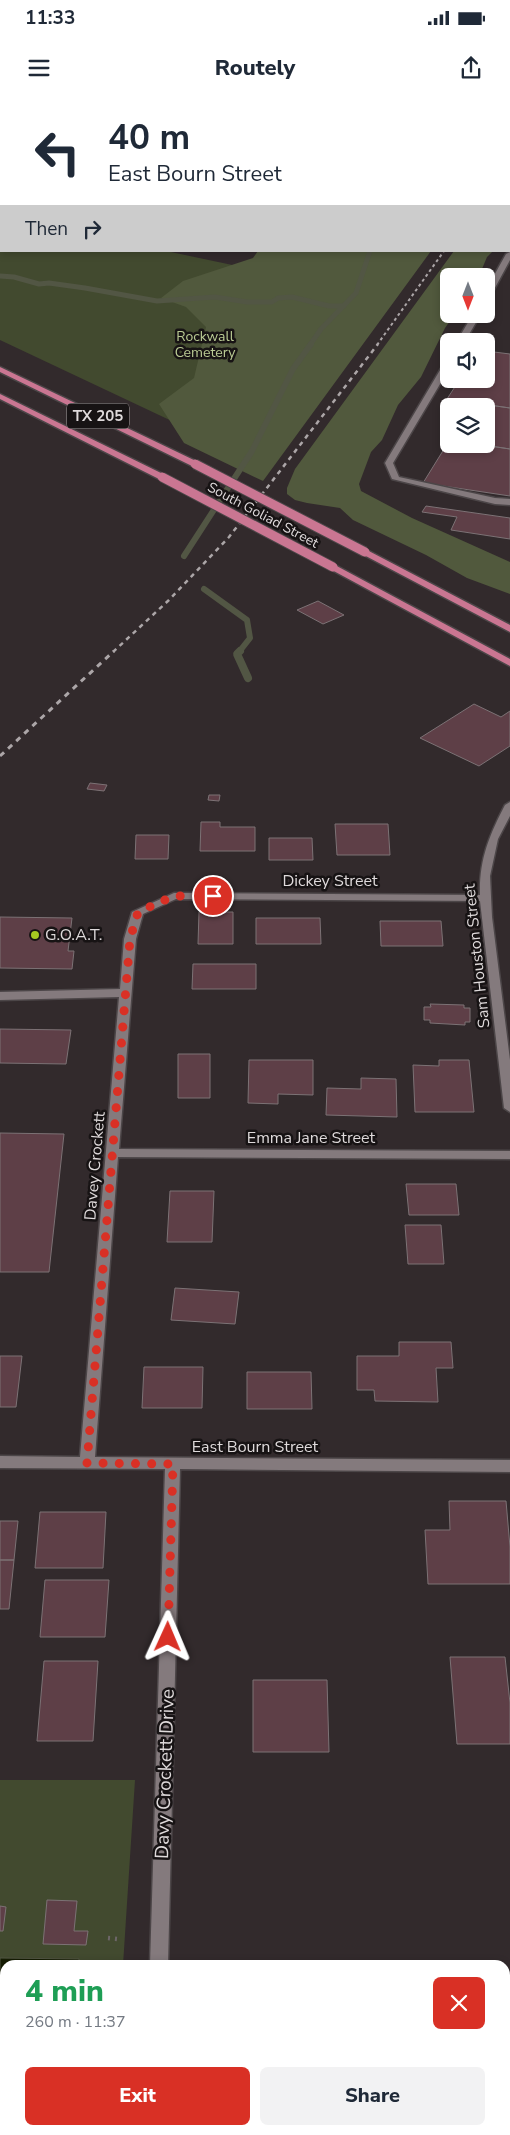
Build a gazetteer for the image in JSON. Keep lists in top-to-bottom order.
{
  "streets": {
    "main road": ["TX 205", "South Goliad Street"],
    "street": [
      "Dickey Street",
      "Sam Houston Street",
      "Emma Jane Street",
      "Davey Crockett",
      "East Bourn Street",
      "Davy Crockett Drive"
    ]
  },
  "crossings": [
    ["Dickey Street", "Sam Houston Street"],
    ["Dickey Street", "Davey Crockett"],
    ["Emma Jane Street", "Davey Crockett"],
    ["Davey Crockett", "East Bourn Street"],
    ["East Bourn Street", "Davy Crockett Drive"]
  ],
  "parks": ["Rockwall Cemetery"],
  "places": ["G.O.A.T."],
  "north": "bottom",
  "page": {
    "status": "11:33",
    "header": "Routely",
    "turn": ["40 m", "East Bourn Street"],
    "then": "Then",
    "heading": ["4 min", "260 m · 11:37"],
    "buttons": ["Exit", "Share"]
  }
}
